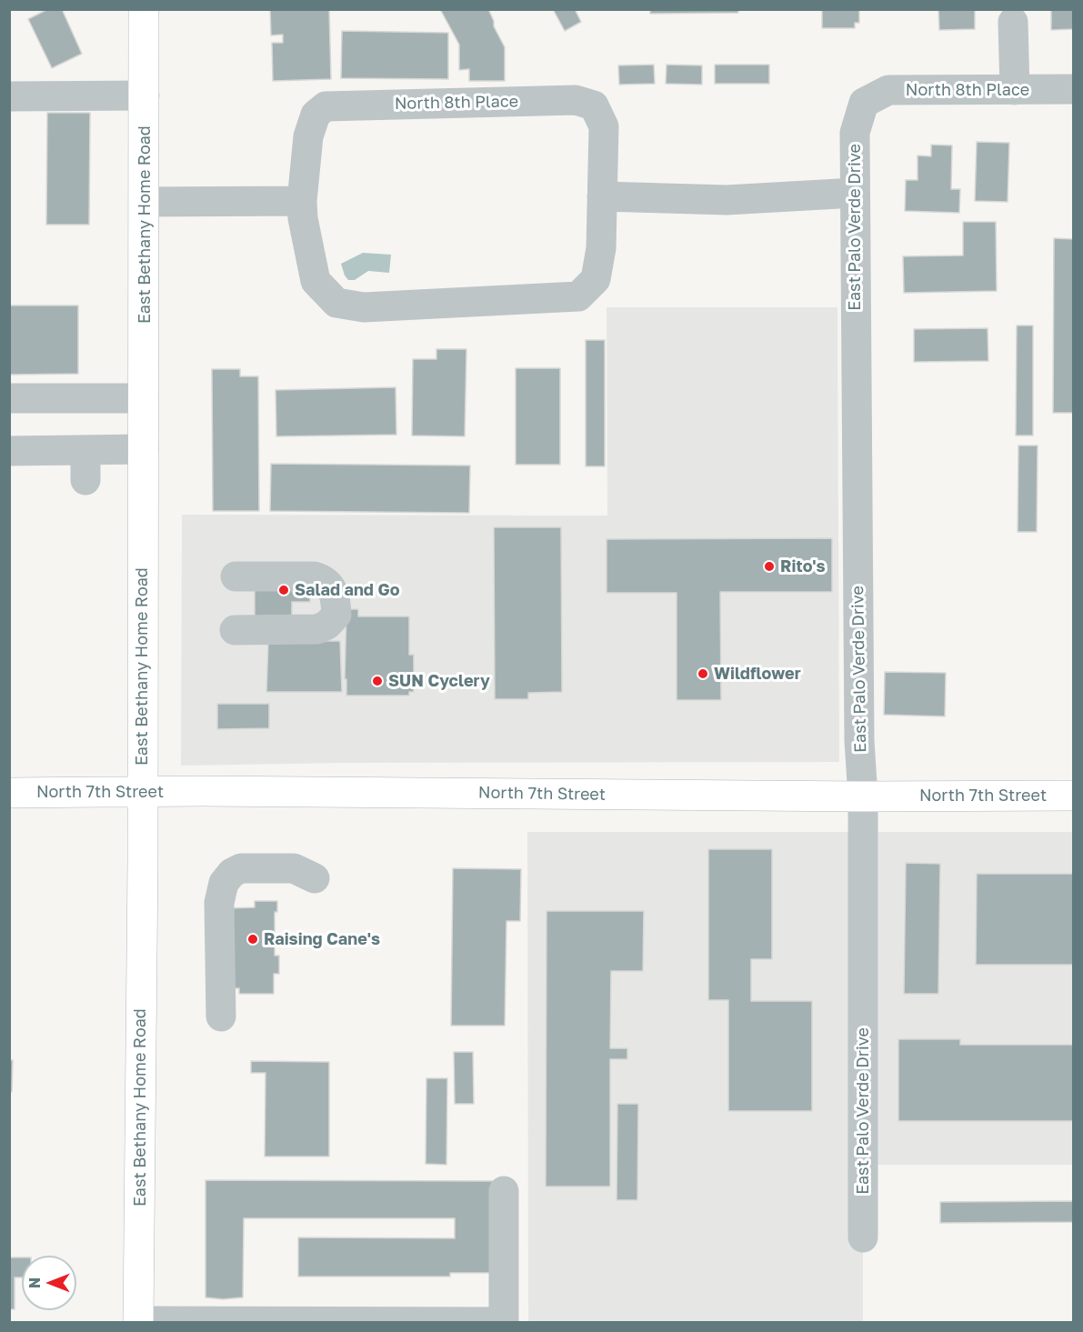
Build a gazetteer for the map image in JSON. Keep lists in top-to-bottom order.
{
  "streets": {
    "main road": ["East Bethany Home Road", "North 7th Street"],
    "street": ["North 8th Place", "East Palo Verde Drive"]
  },
  "crossings": [
    ["North 8th Place", "East Palo Verde Drive"],
    ["East Bethany Home Road", "North 7th Street"],
    ["East Palo Verde Drive", "North 7th Street"]
  ],
  "places": [
    "Rito's",
    "Salad and Go",
    "Wildflower",
    "SUN Cyclery",
    "Raising Cane's"
  ],
  "north": "left"
}
